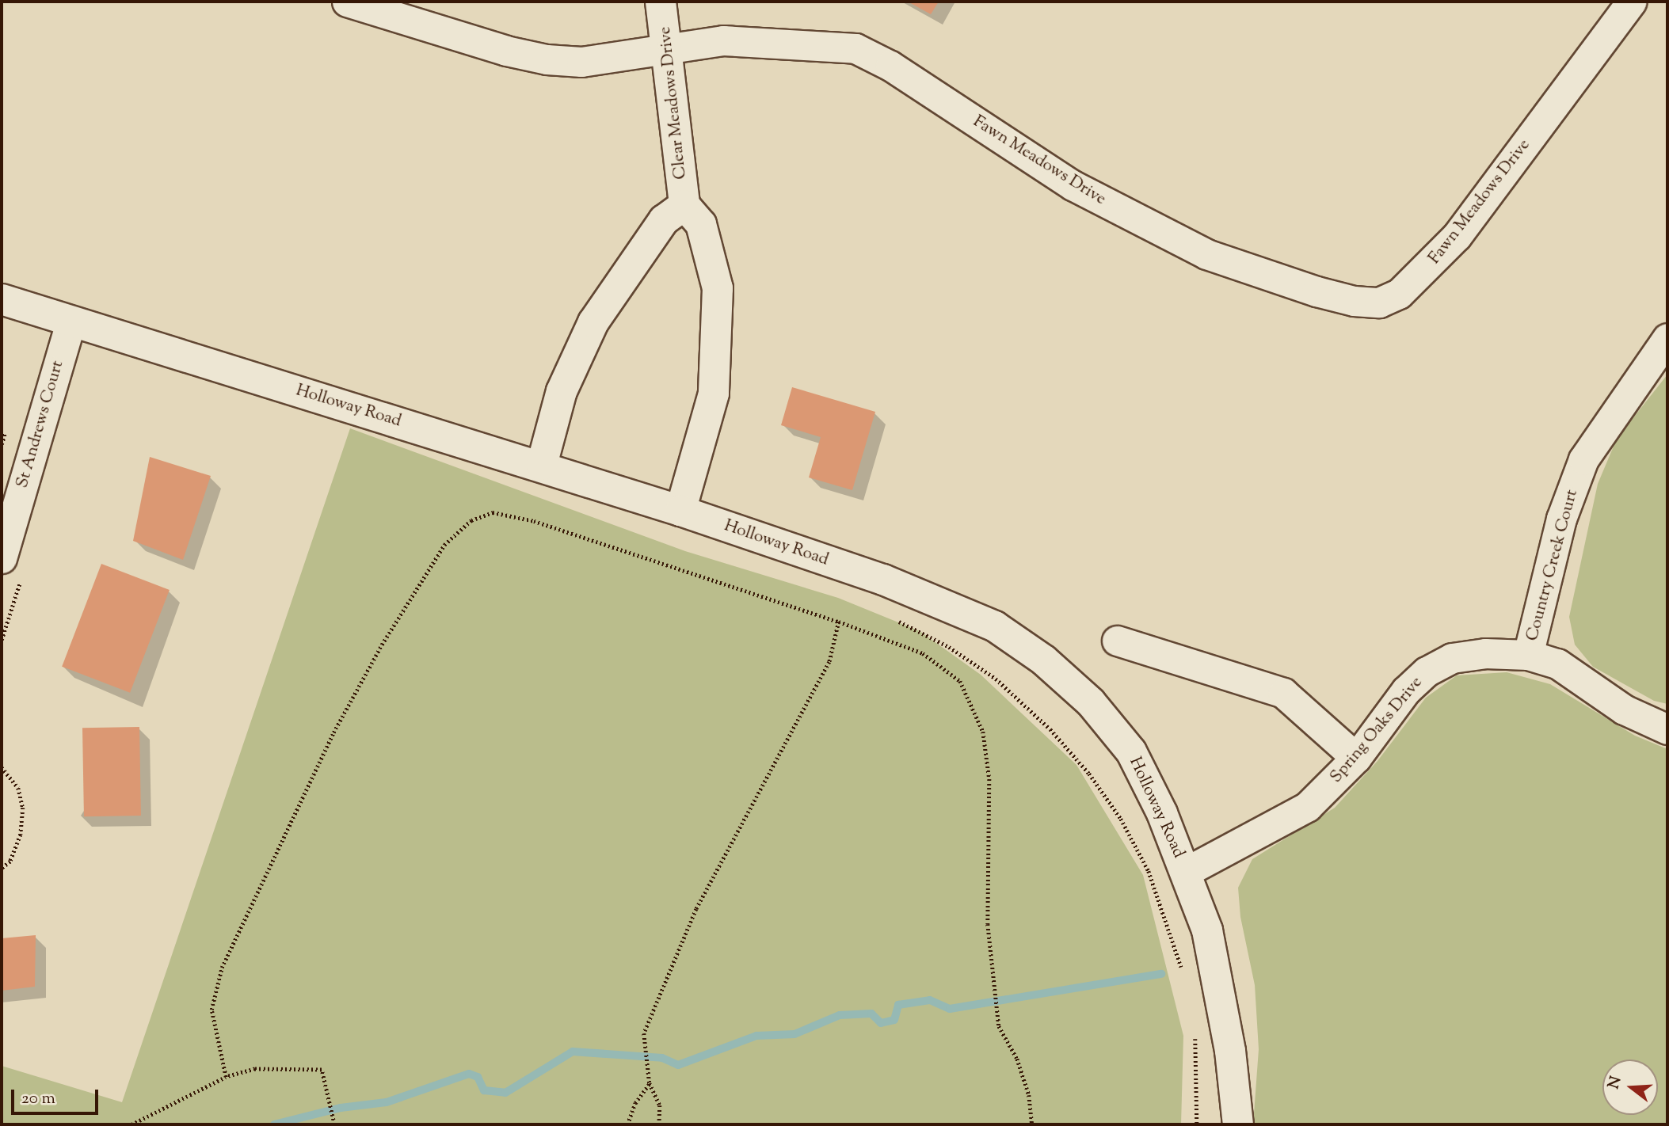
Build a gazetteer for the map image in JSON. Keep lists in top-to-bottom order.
{
  "streets": {
    "street": [
      "Clear Meadows Drive",
      "Fawn Meadows Drive",
      "Holloway Road",
      "St Andrews Court",
      "Country Creek Court",
      "Spring Oaks Drive"
    ]
  },
  "crossings": [
    ["Clear Meadows Drive", "Fawn Meadows Drive"],
    ["Holloway Road", "St Andrews Court"],
    ["Holloway Road", "Spring Oaks Drive"],
    ["Country Creek Court", "Spring Oaks Drive"]
  ],
  "scale_bar": "20 m",
  "north": "left"
}
